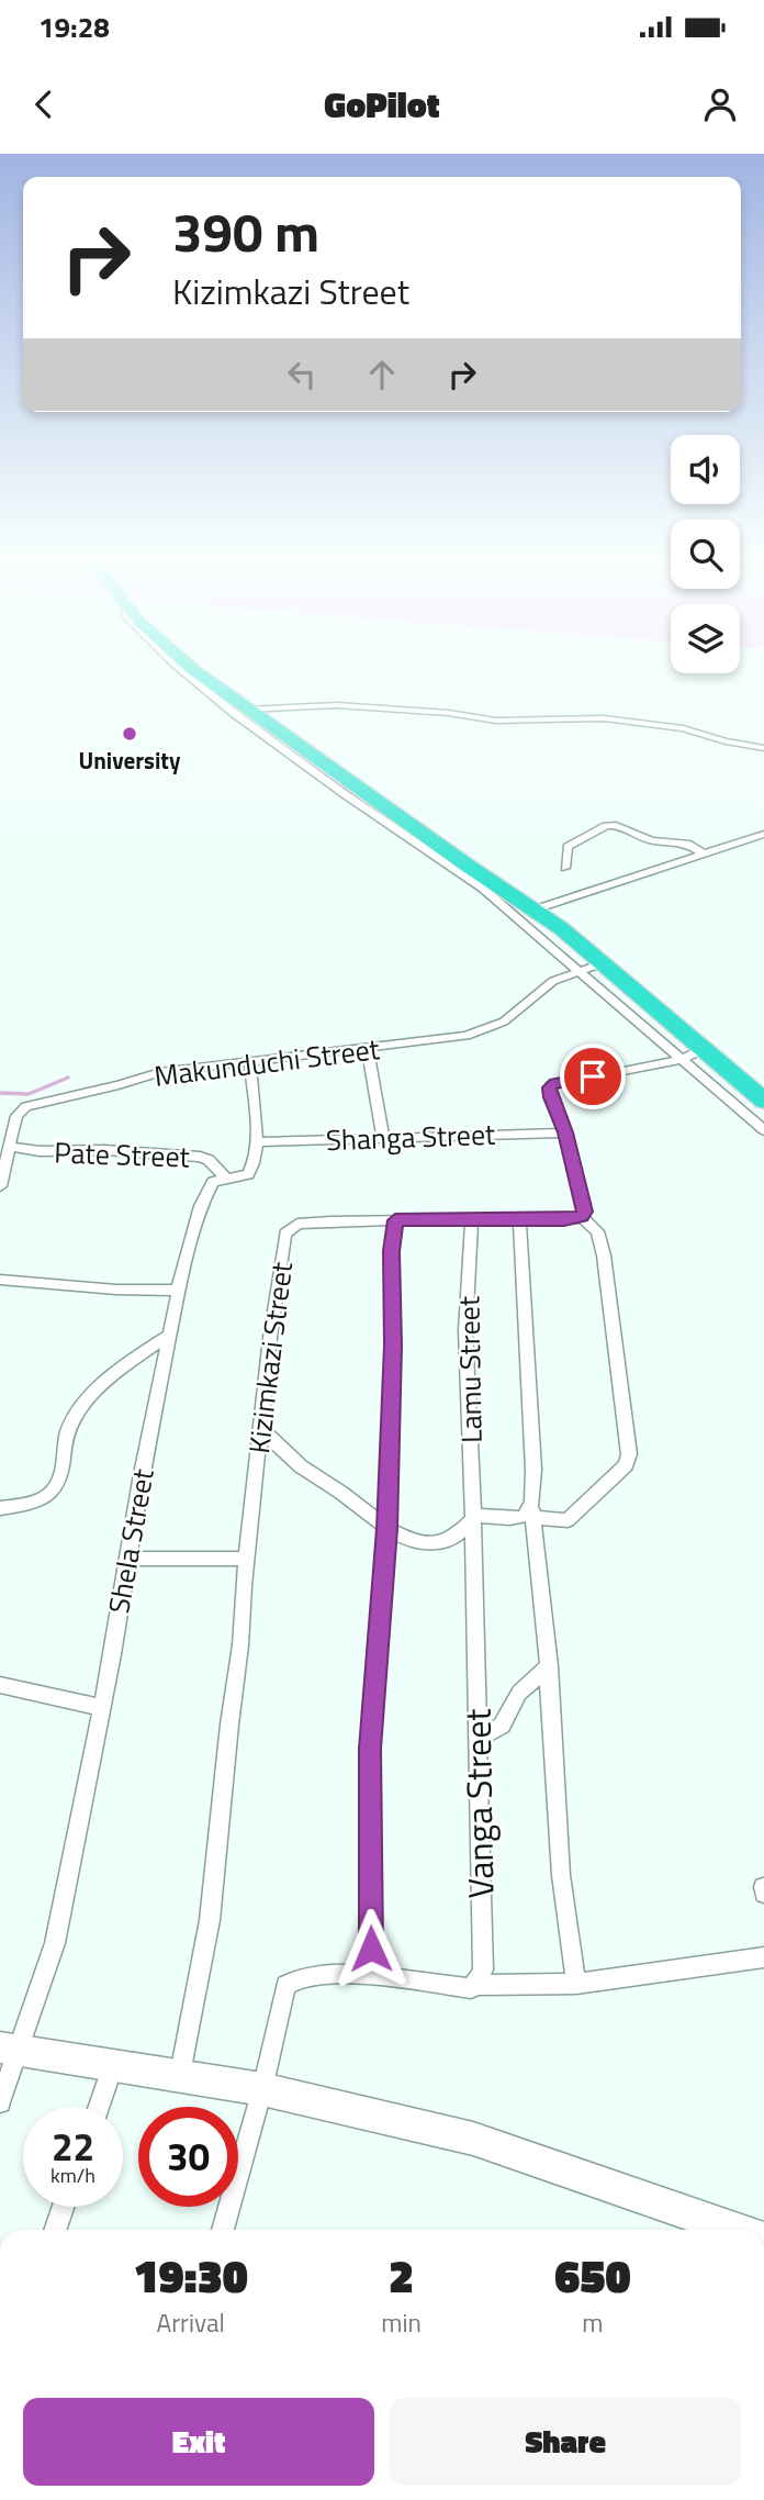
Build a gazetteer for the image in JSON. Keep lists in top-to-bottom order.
{
  "streets": {
    "street": [
      "Makunduchi Street",
      "Shanga Street",
      "Pate Street",
      "Kizimkazi Street",
      "Lamu Street",
      "Shela Street",
      "Vanga Street"
    ]
  },
  "crossings": [
    ["Makunduchi Street", "Pate Street"],
    ["Makunduchi Street", "Shela Street"],
    ["Shanga Street", "Shela Street"],
    ["Pate Street", "Shela Street"],
    ["Kizimkazi Street", "Lamu Street"],
    ["Lamu Street", "Vanga Street"]
  ],
  "places": ["University"],
  "page": {
    "status": "19:28",
    "header": "GoPilot",
    "turn": ["390 m", "Kizimkazi Street"],
    "speed": "22 km/h",
    "limit": "30",
    "eta": [
      "19:30",
      "Arrival",
      "2",
      "min",
      "650",
      "m"
    ],
    "buttons": ["Exit", "Share"]
  }
}
